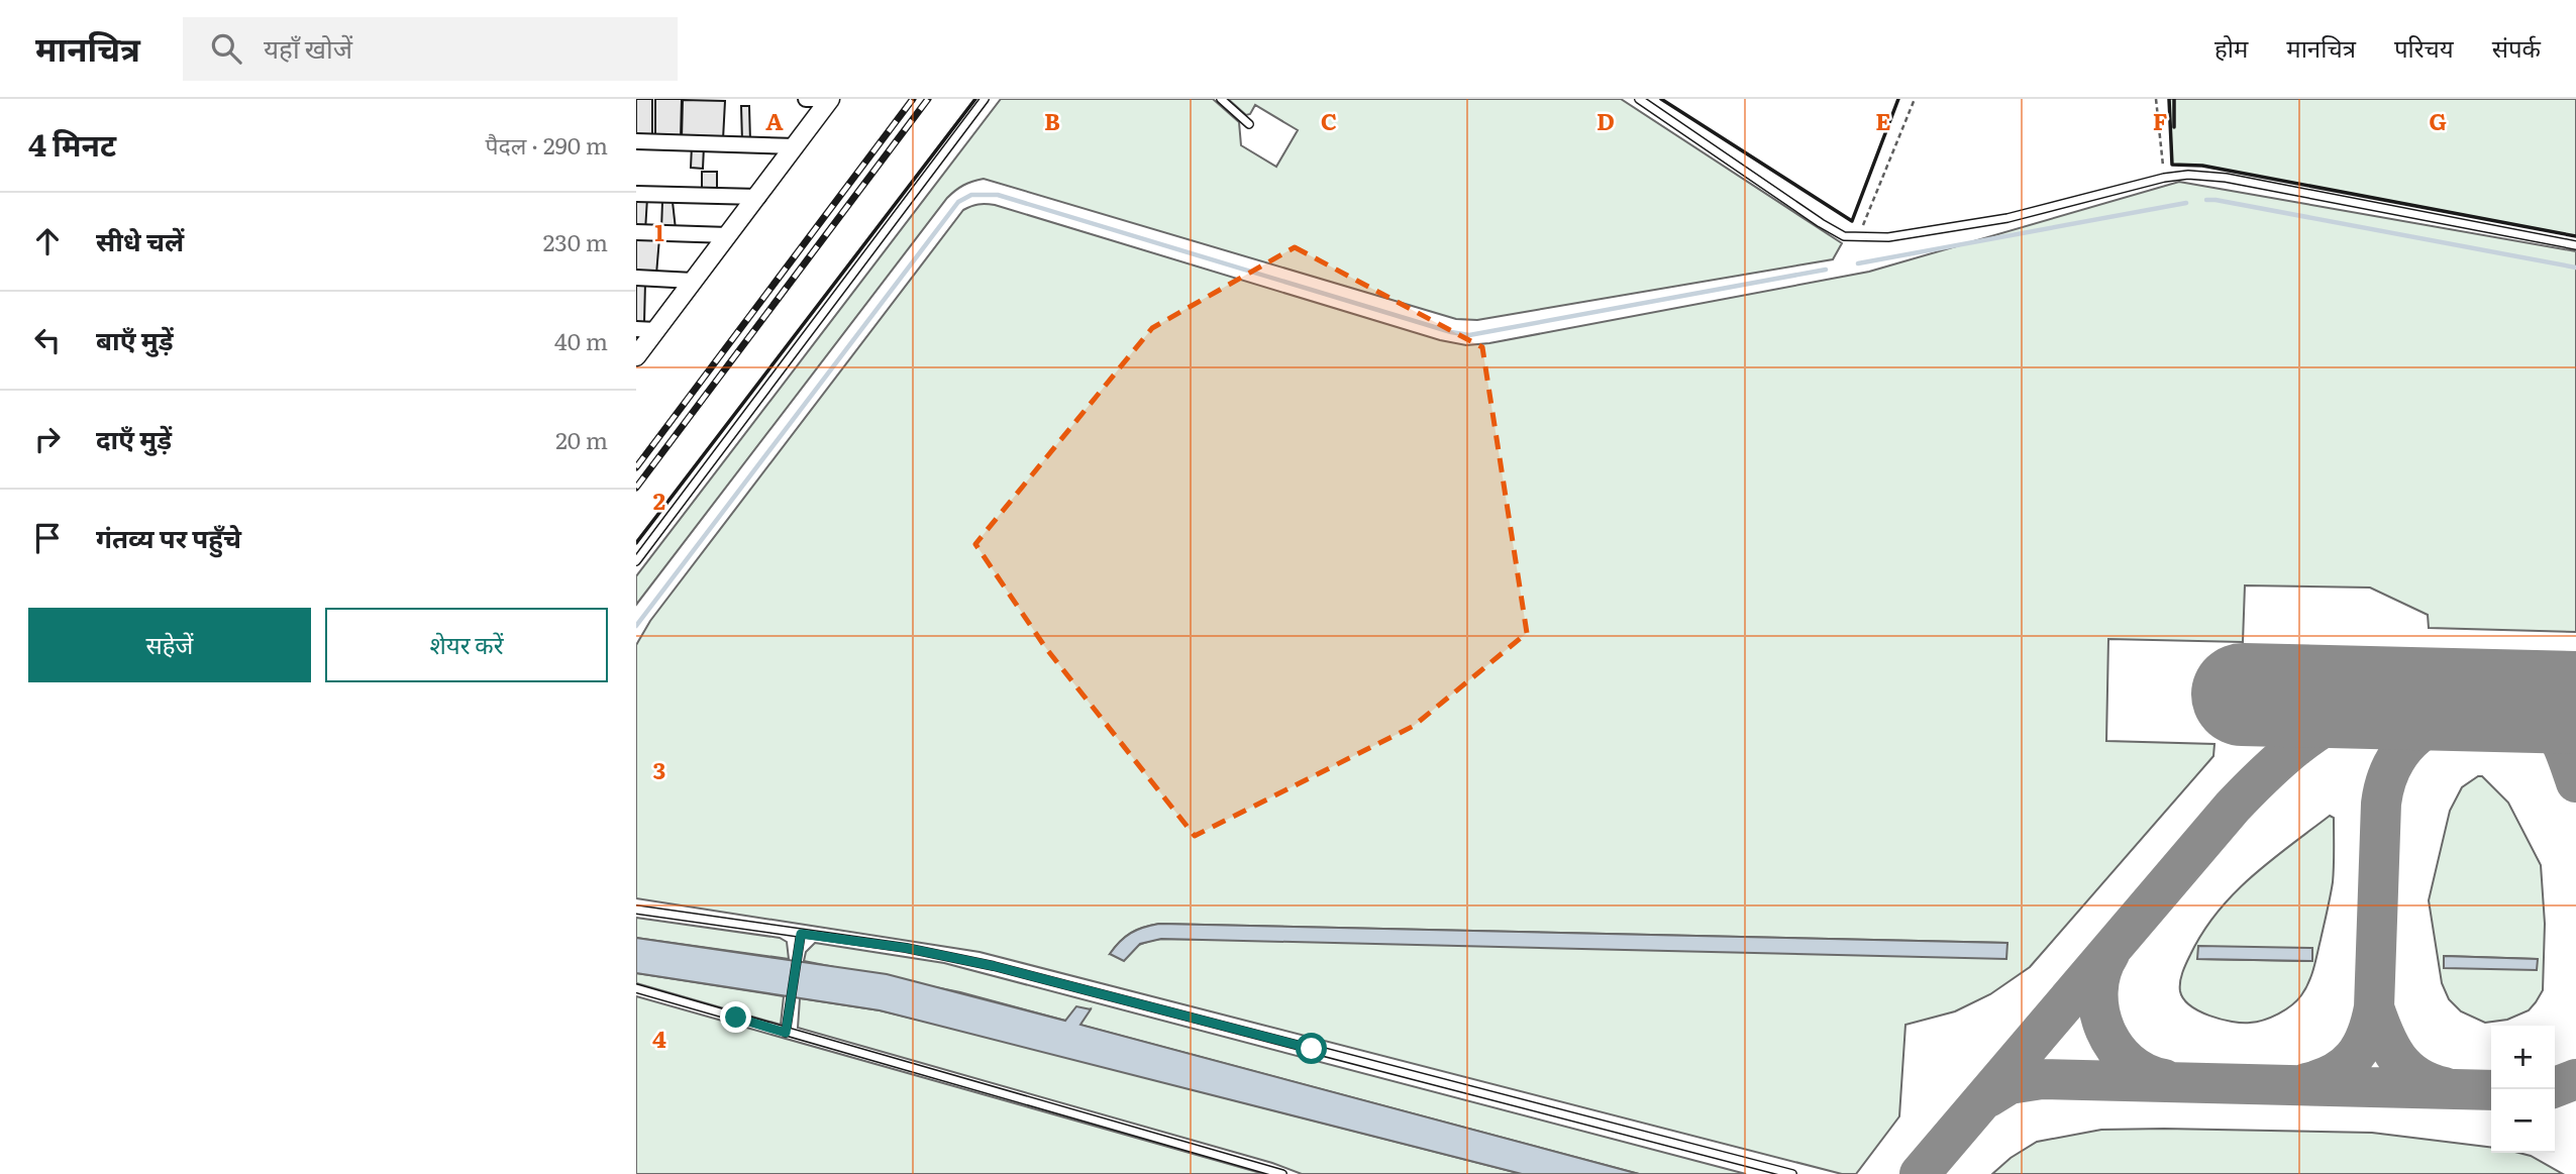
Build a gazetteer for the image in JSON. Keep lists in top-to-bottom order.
{
  "page": {
    "header": "मानचित्र",
    "search": "यहाँ खोजें",
    "nav": [
      "होम",
      "मानचित्र",
      "परिचय",
      "संपर्क"
    ],
    "heading": ["4 मिनट", "पैदल · 290 m"],
    "list": [
      ["सीधे चलें", "230 m"],
      ["बाएँ मुड़ें", "40 m"],
      ["दाएँ मुड़ें", "20 m"],
      "गंतव्य पर पहुँचे"
    ],
    "buttons": ["सहेजें", "शेयर करें"],
    "map_buttons": ["+", "−"]
  },
  "grid": {
    "columns": [
      "A",
      "B",
      "C",
      "D",
      "E",
      "F",
      "G"
    ],
    "rows": [
      "1",
      "2",
      "3",
      "4"
    ]
  }
}
